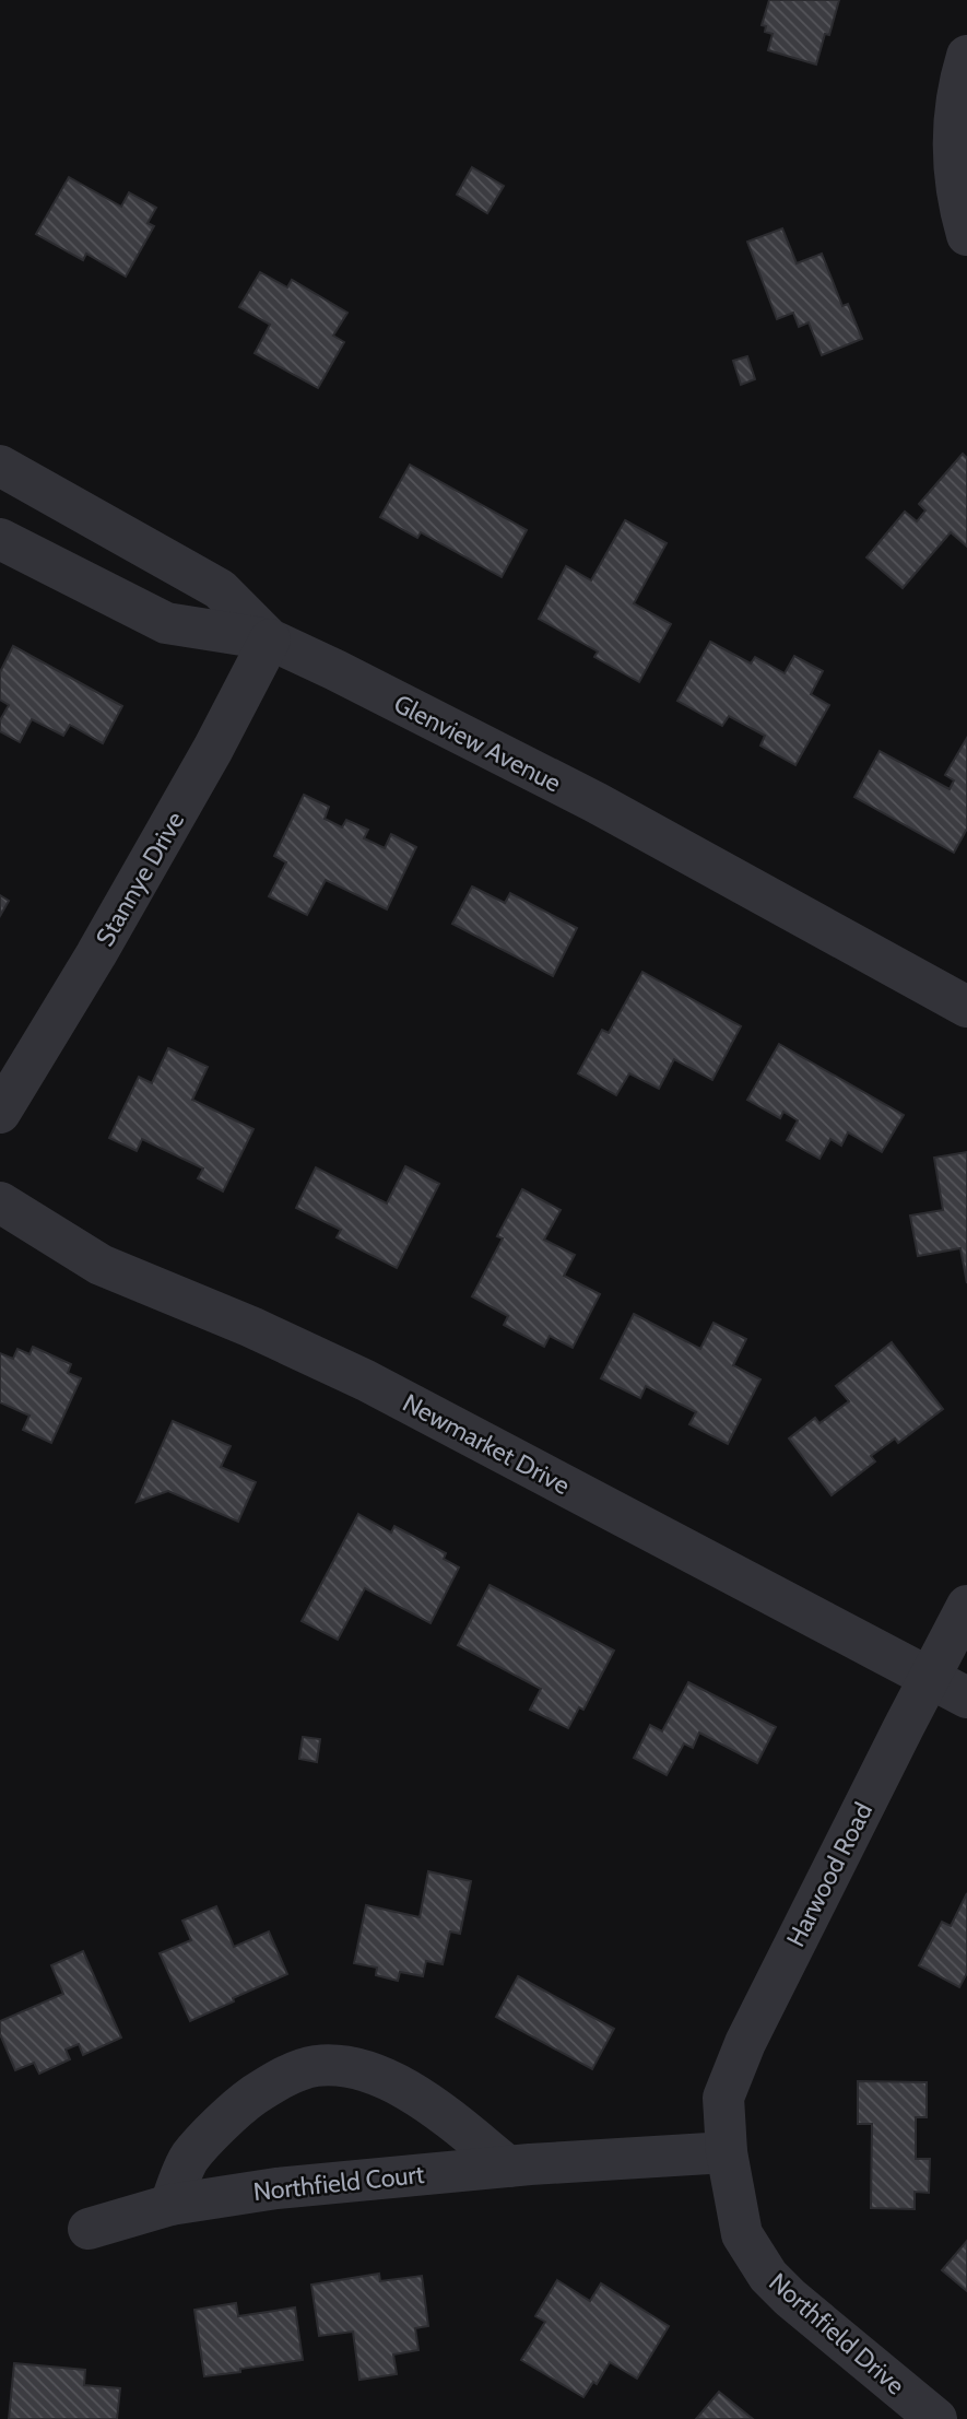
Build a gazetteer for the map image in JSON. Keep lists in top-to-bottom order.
{
  "streets": {
    "street": [
      "Glenview Avenue",
      "Stannye Drive",
      "Newmarket Drive",
      "Harwood Road",
      "Northfield Court",
      "Northfield Drive"
    ]
  },
  "crossings": [
    ["Glenview Avenue", "Stannye Drive"],
    ["Newmarket Drive", "Harwood Road"],
    ["Harwood Road", "Northfield Court"],
    ["Harwood Road", "Northfield Drive"],
    ["Northfield Court", "Northfield Drive"]
  ]
}
